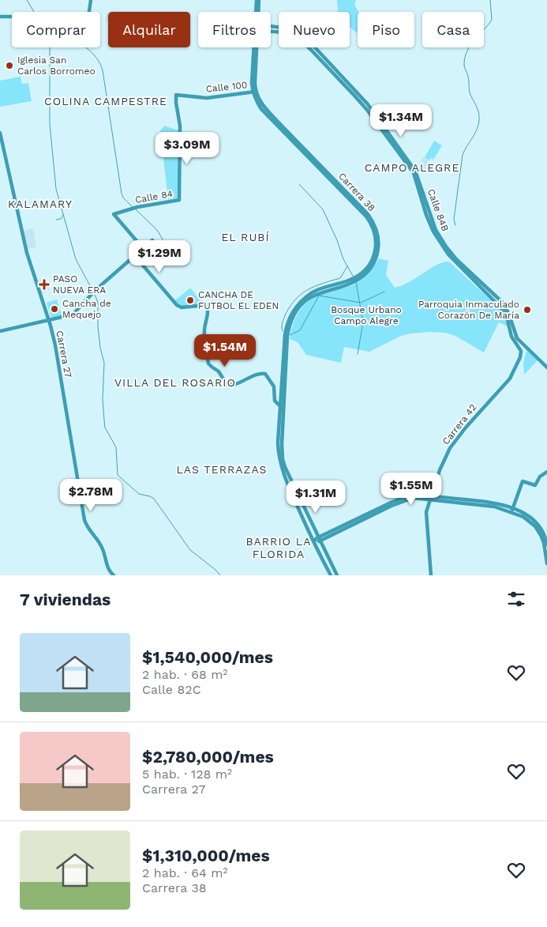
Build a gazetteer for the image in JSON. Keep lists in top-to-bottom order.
{
  "streets": {
    "street": [
      "Calle 100",
      "Carrera 38",
      "Calle 84",
      "Calle 84B",
      "Carrera 27",
      "Carrera 42"
    ]
  },
  "crossings": [
    ["Calle 100", "Carrera 38"],
    ["Calle 100", "Calle 84"],
    ["Calle 84B", "Carrera 42"]
  ],
  "districts": [
    "COLINA CAMPESTRE",
    "CAMPO ALEGRE",
    "KALAMARY",
    "EL RUBÍ",
    "VILLA DEL ROSARIO",
    "LAS TERRAZAS",
    "BARRIO LA FLORIDA"
  ],
  "parks": ["Bosque Urbano Campo Alegre"],
  "places": {
    "other": [
      "Iglesia San Carlos Borromeo",
      "CANCHA DE FUTBOL EL EDEN",
      "Cancha de Mequejo",
      "Parroquia Inmaculado Corazón De María"
    ],
    "health": ["PASO NUEVA ERA"]
  },
  "page": {
    "chip": [
      "Comprar",
      "Alquilar",
      "Filtros",
      "Nuevo",
      "Piso",
      "Casa"
    ],
    "price": [
      "$1.34M",
      "$3.09M",
      "$1.29M",
      "$1.54M",
      "$1.55M",
      "$2.78M",
      "$1.31M"
    ],
    "heading": "7 viviendas",
    "list": [
      {
        "name": "$1,540,000/mes",
        "note": "2 hab. · 68 m² · Calle 82C"
      },
      {
        "name": "$2,780,000/mes",
        "note": "5 hab. · 128 m² · Carrera 27"
      },
      {
        "name": "$1,310,000/mes",
        "note": "2 hab. · 64 m² · Carrera 38"
      }
    ]
  }
}
